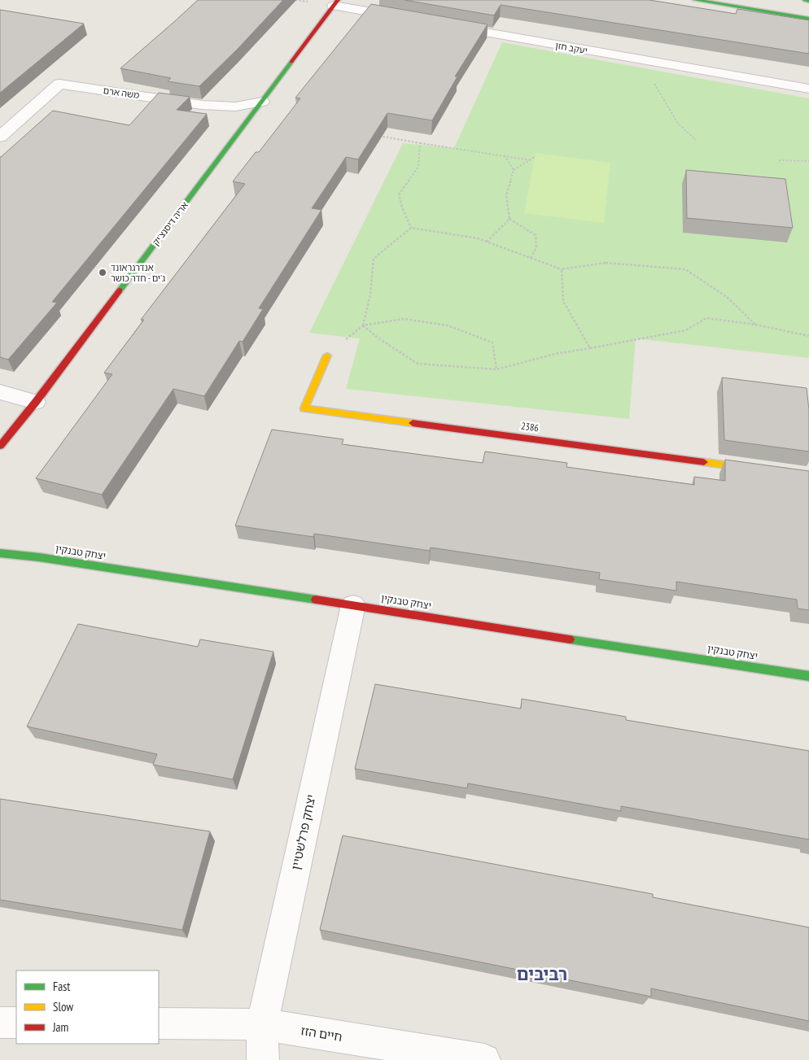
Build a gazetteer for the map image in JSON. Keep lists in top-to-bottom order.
{
  "streets": {
    "street": [
      "יעקב חזן",
      "משה ארם",
      "אריה דיסנצ'יק",
      "2386",
      "יצחק טבנקין",
      "יצחק פרלשטיין",
      "חיים הזז"
    ]
  },
  "crossings": [
    ["משה ארם", "אריה דיסנצ'יק"],
    ["יצחק טבנקין", "יצחק פרלשטיין"],
    ["יצחק פרלשטיין", "חיים הזז"]
  ],
  "districts": ["רביבים"],
  "places": ["אנדרגראונד ג'ים - חדר כושר"],
  "legend": ["Fast", "Slow", "Jam"]
}
